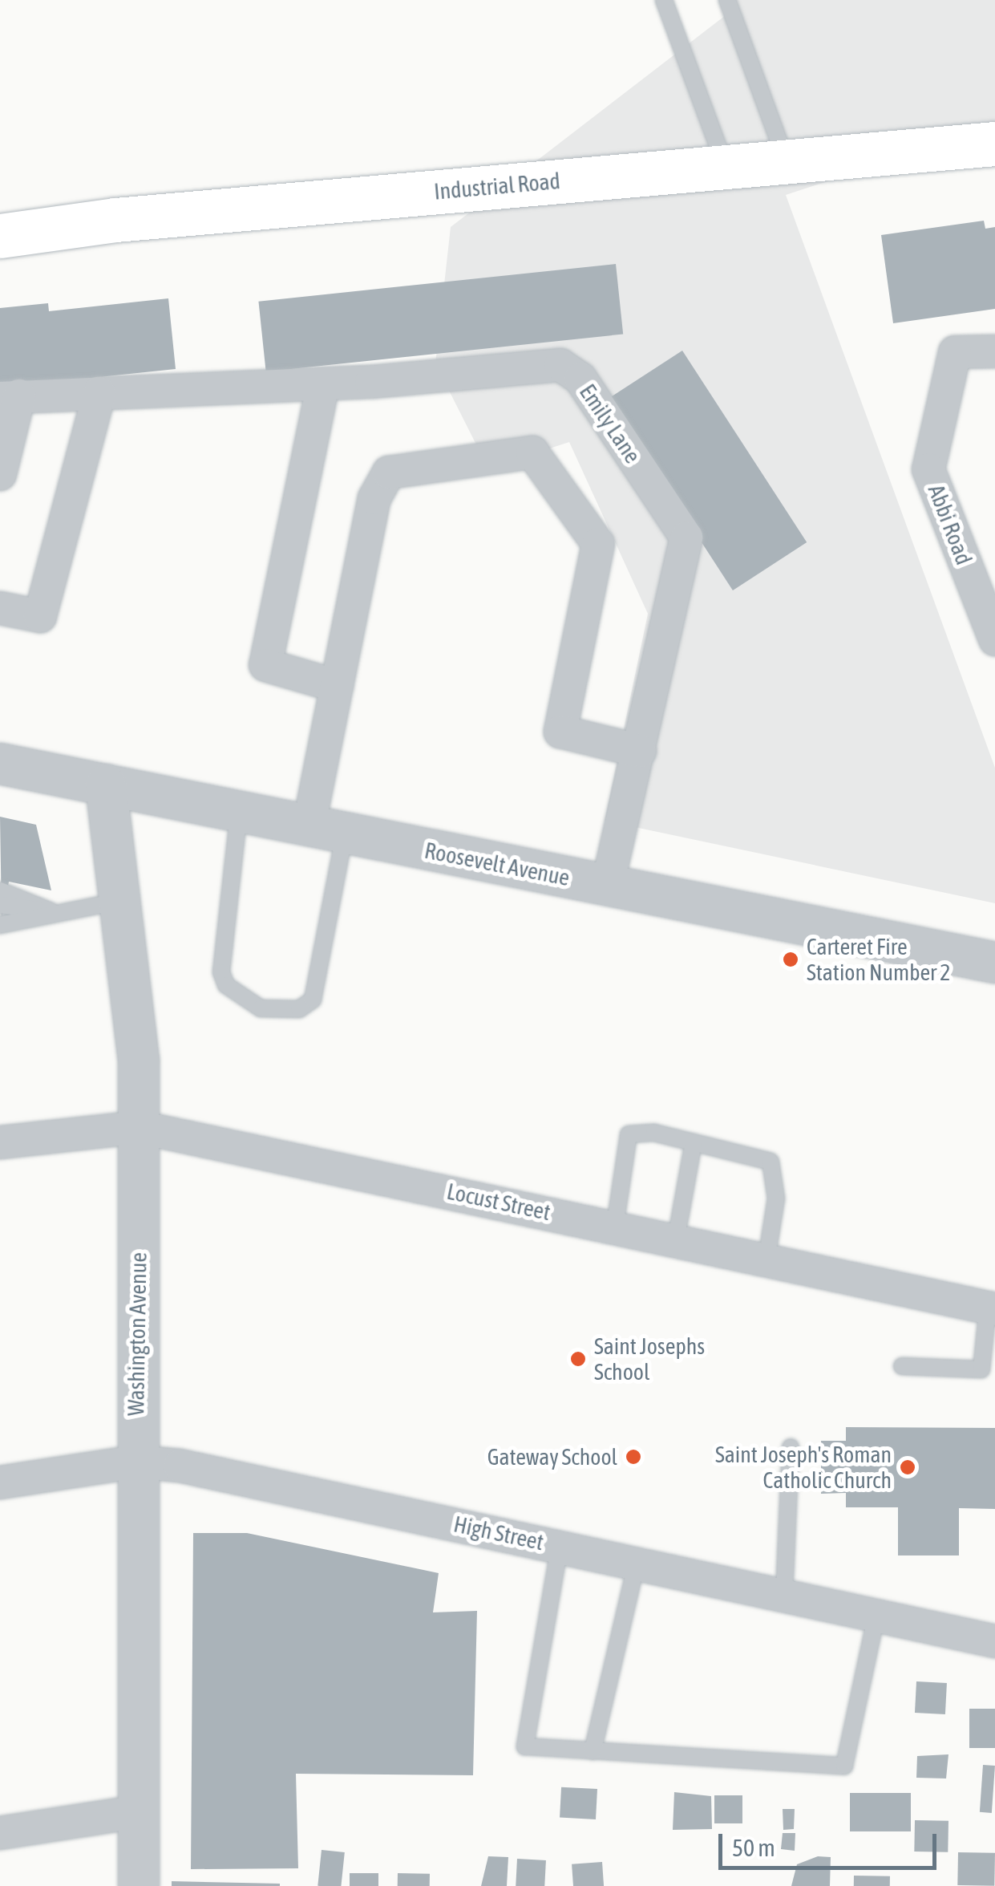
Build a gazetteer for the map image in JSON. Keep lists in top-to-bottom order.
{
  "streets": {
    "main road": ["Industrial Road"],
    "street": [
      "Emily Lane",
      "Abbi Road",
      "Roosevelt Avenue",
      "Locust Street",
      "Washington Avenue",
      "High Street"
    ]
  },
  "crossings": [
    ["Emily Lane", "Roosevelt Avenue"],
    ["Roosevelt Avenue", "Washington Avenue"],
    ["Locust Street", "Washington Avenue"],
    ["Washington Avenue", "High Street"]
  ],
  "places": [
    "Carteret Fire Station Number 2",
    "Saint Josephs School",
    "Gateway School",
    "Saint Joseph's Roman Catholic Church"
  ],
  "scale_bar": "50 m"
}
